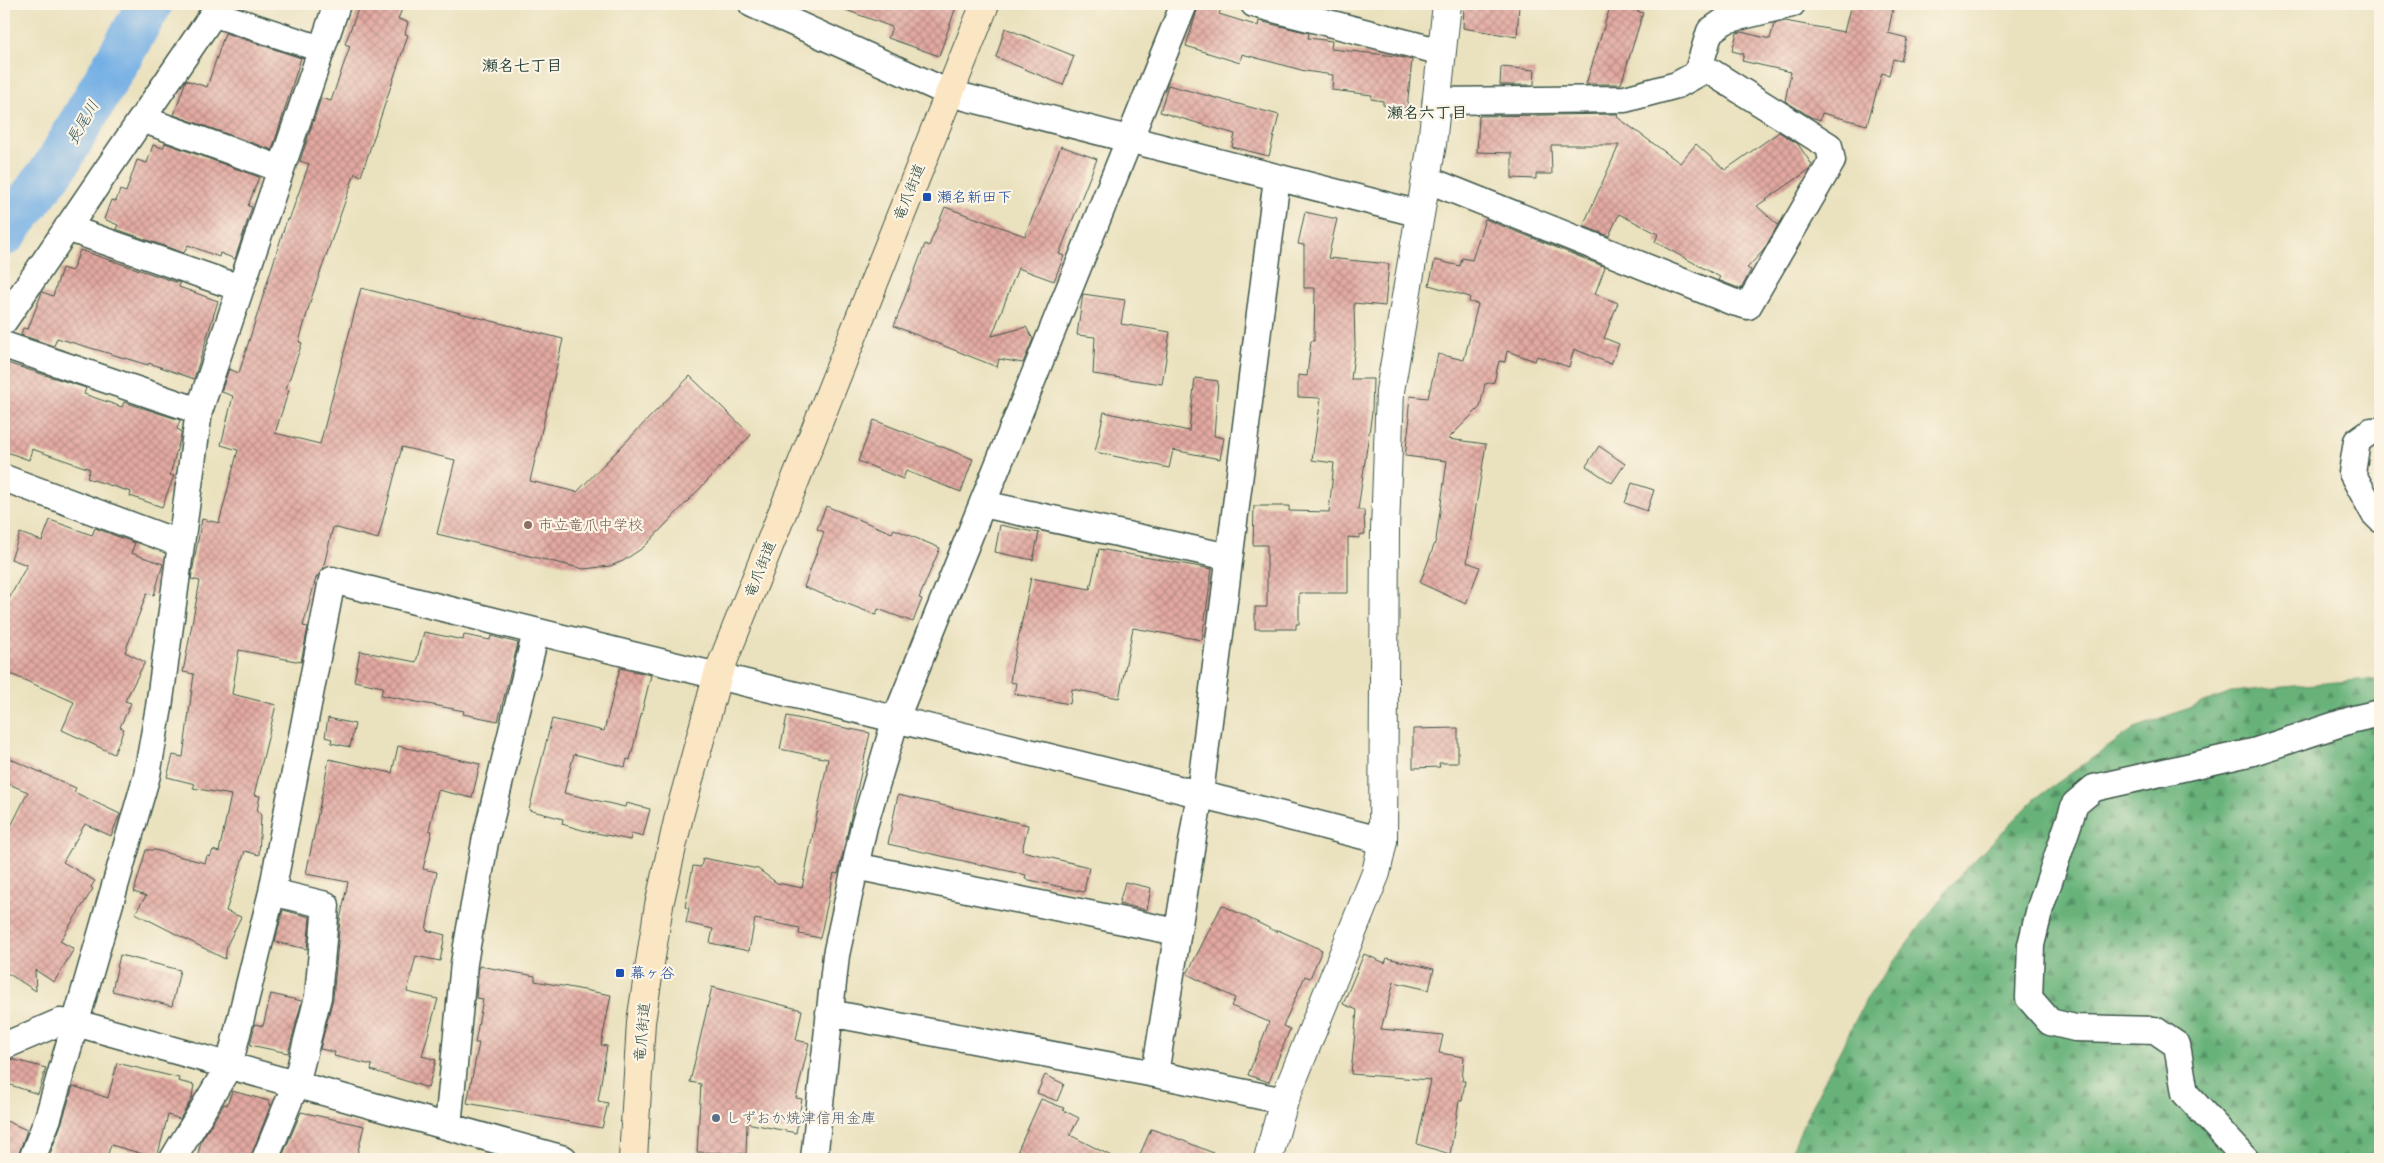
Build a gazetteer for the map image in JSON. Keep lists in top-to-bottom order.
{
  "streets": {
    "main road": ["竜爪街道"]
  },
  "districts": ["瀬名七丁目", "瀬名六丁目"],
  "water": ["長尾川"],
  "places": {
    "transit": ["瀬名新田下", "幕ヶ谷"],
    "other": ["市立竜爪中学校", "しずおか焼津信用金庫"]
  }
}
